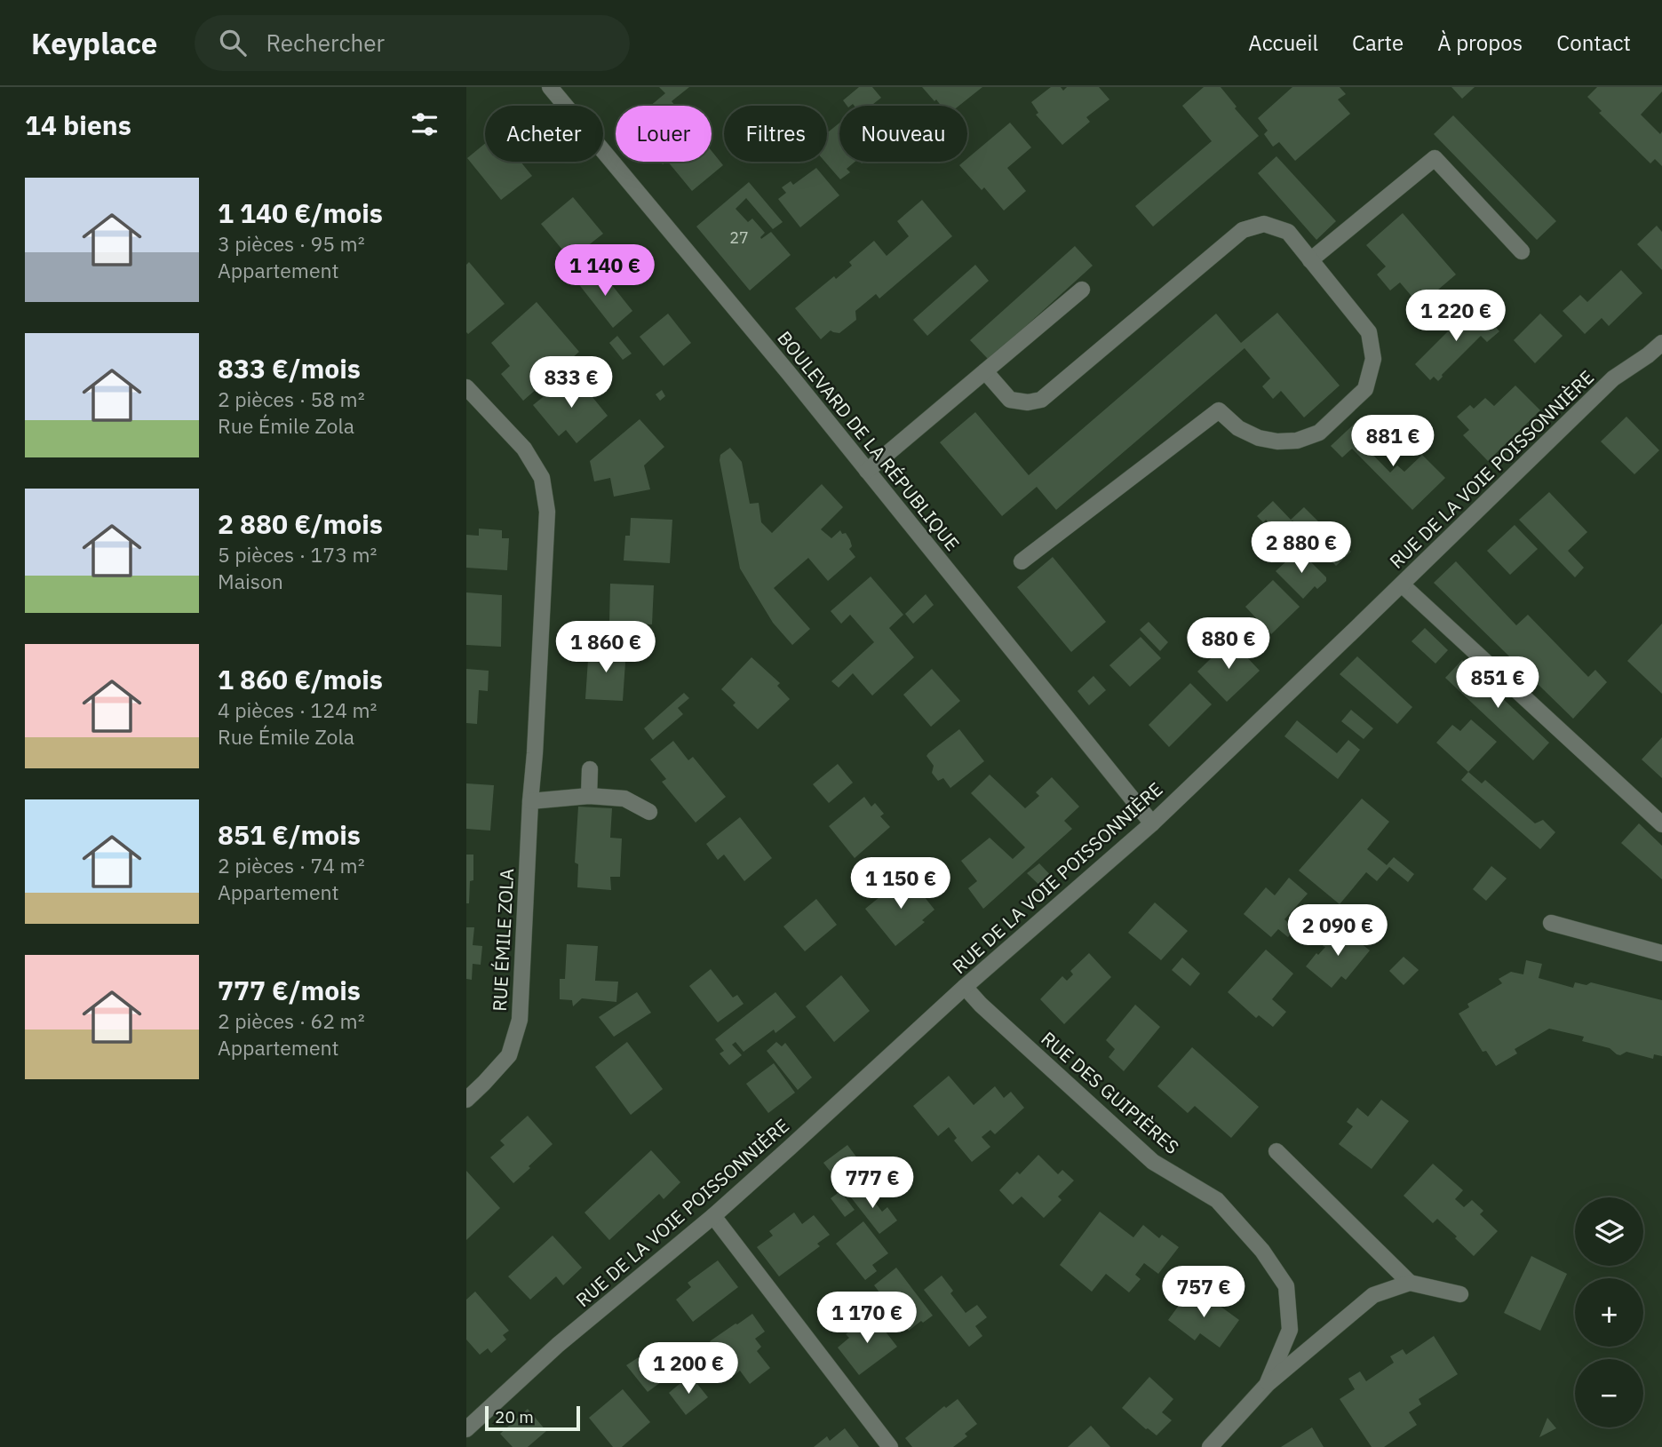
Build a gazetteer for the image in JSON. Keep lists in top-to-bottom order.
{
  "streets": {
    "street": [
      "BOULEVARD DE LA RÉPUBLIQUE",
      "RUE DE LA VOIE POISSONNIÈRE",
      "RUE ÉMILE ZOLA",
      "RUE DES GUIPIÈRES"
    ]
  },
  "crossings": [
    ["BOULEVARD DE LA RÉPUBLIQUE", "RUE DE LA VOIE POISSONNIÈRE"],
    ["RUE DE LA VOIE POISSONNIÈRE", "RUE DES GUIPIÈRES"]
  ],
  "house_numbers": ["27"],
  "scale_bar": "20 m",
  "page": {
    "header": "Keyplace",
    "search": "Rechercher",
    "nav": [
      "Accueil",
      "Carte",
      "À propos",
      "Contact"
    ],
    "heading": "14 biens",
    "chip": [
      "Acheter",
      "Louer",
      "Filtres",
      "Nouveau"
    ],
    "list": [
      {
        "name": "1 140 €/mois",
        "note": "3 pièces · 95 m² · Appartement"
      },
      {
        "name": "833 €/mois",
        "note": "2 pièces · 58 m² · Rue Émile Zola"
      },
      {
        "name": "2 880 €/mois",
        "note": "5 pièces · 173 m² · Maison"
      },
      {
        "name": "1 860 €/mois",
        "note": "4 pièces · 124 m² · Rue Émile Zola"
      },
      {
        "name": "851 €/mois",
        "note": "2 pièces · 74 m² · Appartement"
      },
      {
        "name": "777 €/mois",
        "note": "2 pièces · 62 m² · Appartement"
      }
    ],
    "price": [
      "1 140 €",
      "1 220 €",
      "833 €",
      "881 €",
      "2 880 €",
      "880 €",
      "1 860 €",
      "851 €",
      "1 150 €",
      "2 090 €",
      "777 €",
      "757 €",
      "1 170 €",
      "1 200 €"
    ],
    "map_buttons": ["+", "−"],
    "scale": "20 m"
  }
}
